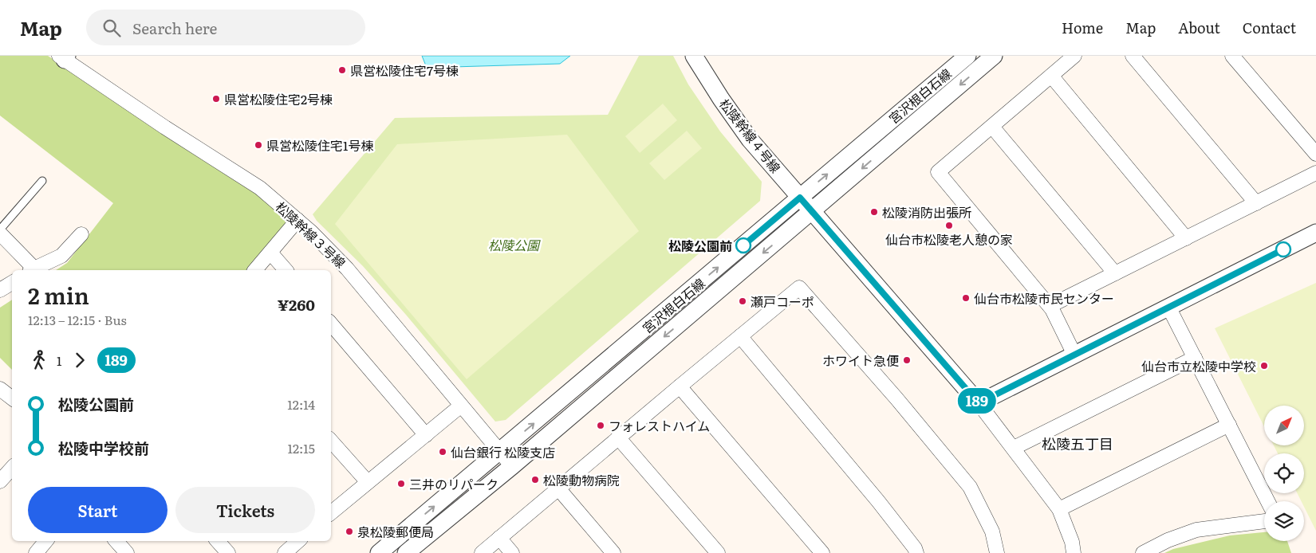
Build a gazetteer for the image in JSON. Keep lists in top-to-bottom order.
{
  "streets": {
    "street": ["宮沢根白石線", "松陵幹線４号線", "松陵幹線３号線"]
  },
  "crossings": [
    ["宮沢根白石線", "松陵幹線４号線"],
    ["宮沢根白石線", "松陵幹線３号線"]
  ],
  "districts": ["松陵五丁目"],
  "parks": ["松陵公園"],
  "places": [
    "県営松陵住宅7号棟",
    "県営松陵住宅2号棟",
    "県営松陵住宅1号棟",
    "松陵消防出張所",
    "仙台市松陵老人憩の家",
    "松陵公園前",
    "仙台市松陵市民センター",
    "瀬戸コーポ",
    "ホワイト急便",
    "仙台市立松陵中学校",
    "フォレストハイム",
    "仙台銀行 松陵支店",
    "松陵動物病院",
    "三井のリパーク",
    "泉松陵郵便局"
  ],
  "lines": ["bus line 189"],
  "north": "top right",
  "page": {
    "header": "Map",
    "search": "Search here",
    "nav": [
      "Home",
      "Map",
      "About",
      "Contact"
    ],
    "on_map": "189",
    "heading": ["2 min", "12:13 – 12:15 · Bus", "¥260"],
    "legs": ["1", "189"],
    "list": [
      {
        "name": "松陵公園前",
        "value": "12:14"
      },
      {
        "name": "松陵中学校前",
        "value": "12:15"
      }
    ],
    "buttons": ["Start", "Tickets"]
  }
}
